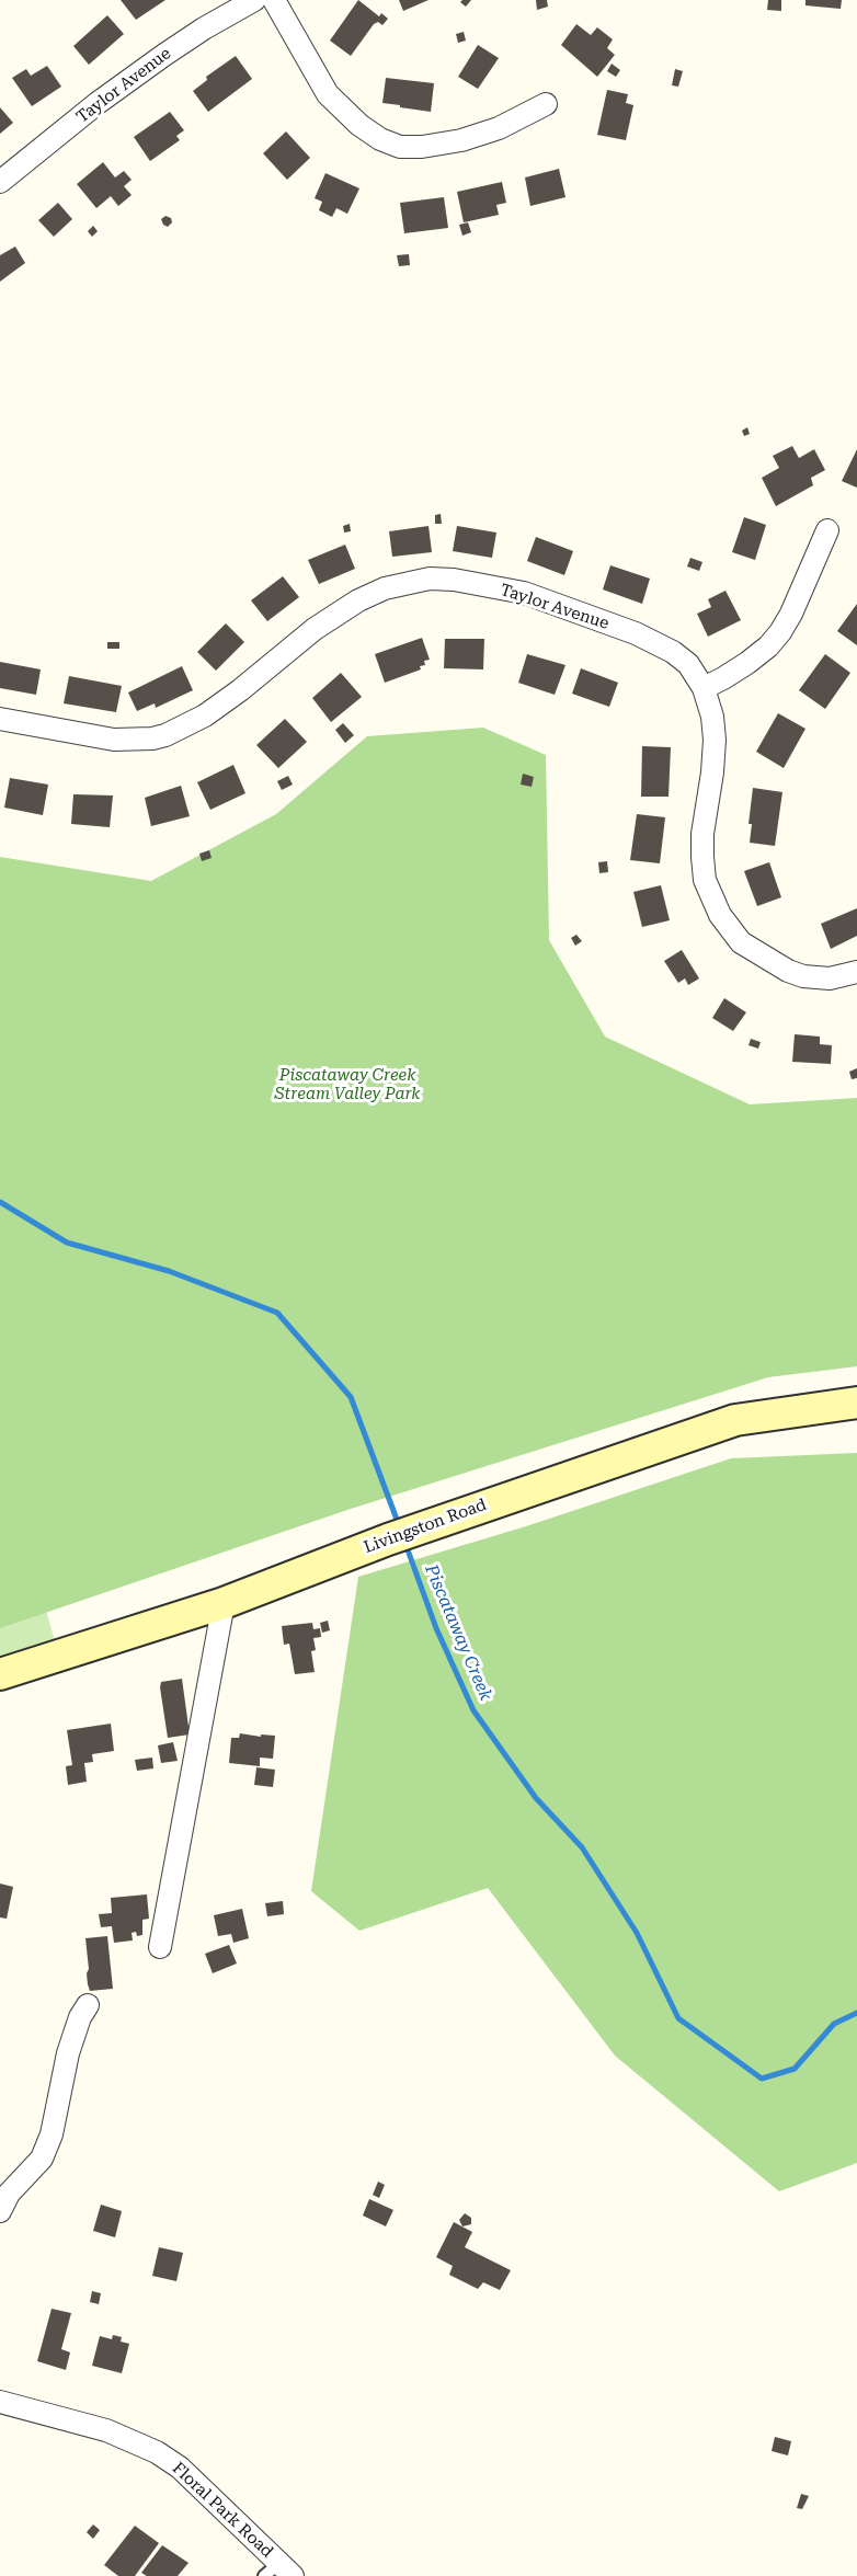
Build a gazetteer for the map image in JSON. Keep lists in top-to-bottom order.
{
  "streets": {
    "main road": ["Livingston Road"],
    "street": ["Taylor Avenue", "Floral Park Road"]
  },
  "water": ["Piscataway Creek"],
  "parks": ["Piscataway Creek Stream Valley Park"]
}
